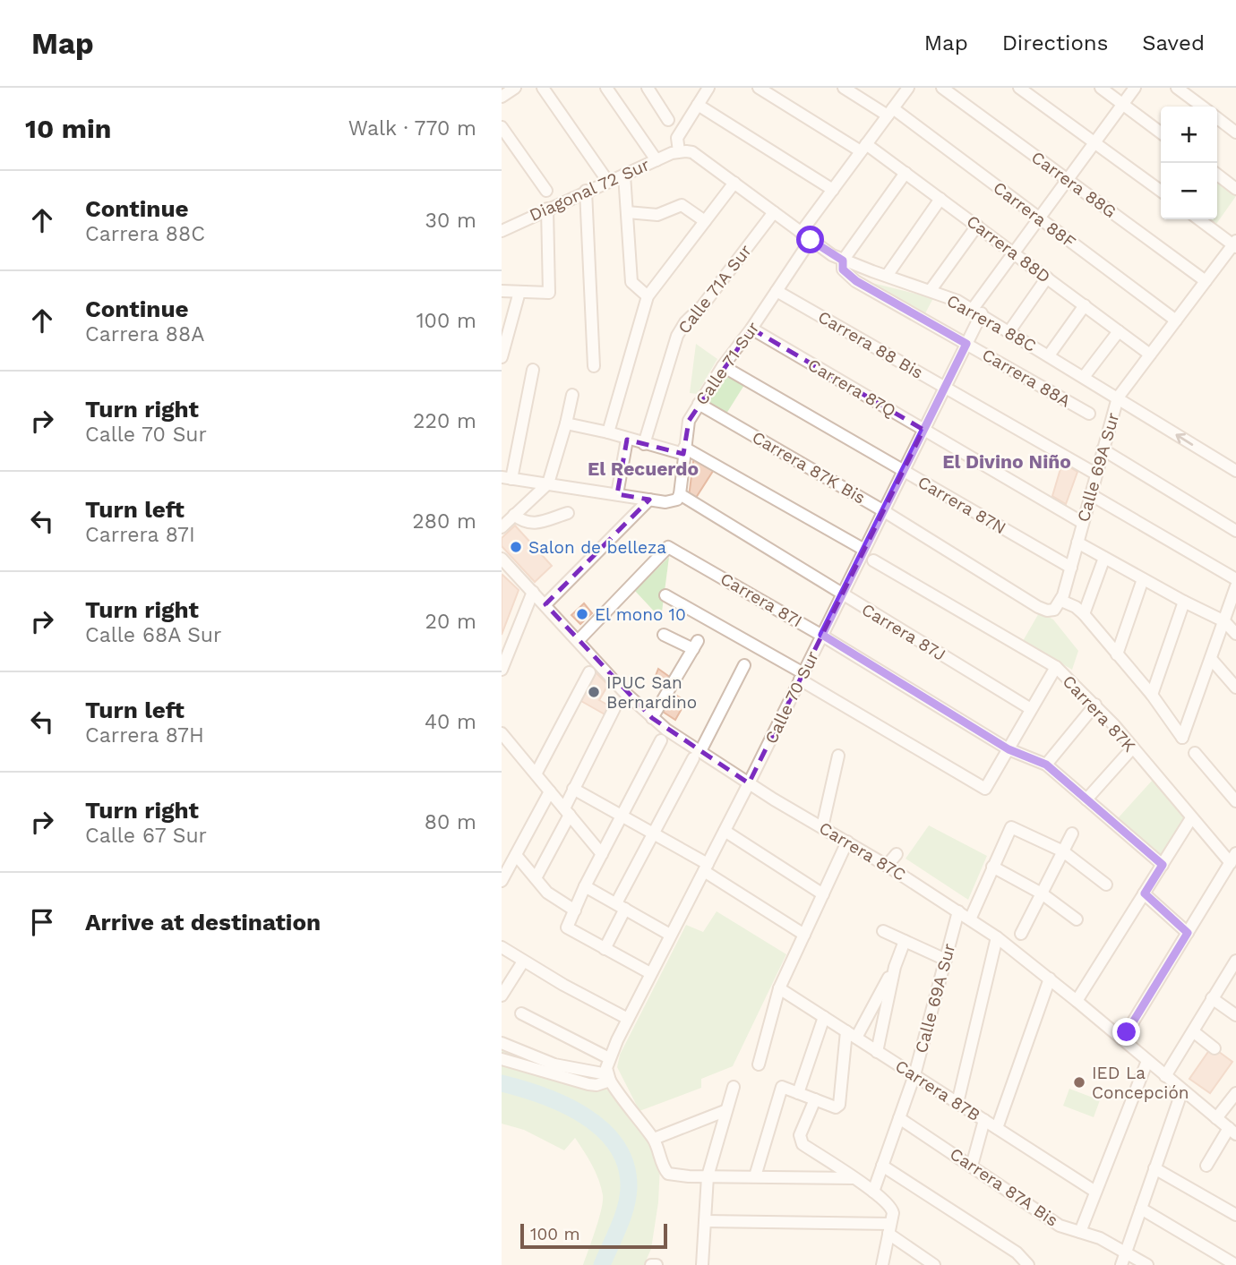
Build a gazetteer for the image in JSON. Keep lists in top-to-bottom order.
{
  "streets": {
    "street": [
      "Carrera 88G",
      "Diagonal 72 Sur",
      "Carrera 88F",
      "Carrera 88D",
      "Calle 71A Sur",
      "Carrera 88C",
      "Carrera 88 Bis",
      "Calle 71 Sur",
      "Carrera 88A",
      "Carrera 87Q",
      "Carrera 87K Bis",
      "Calle 69A Sur",
      "Carrera 87N",
      "Carrera 87I",
      "Carrera 87J",
      "Calle 70 Sur",
      "Carrera 87K",
      "Carrera 87C",
      "Carrera 87B",
      "Carrera 87A Bis"
    ]
  },
  "crossings": [
    ["Carrera 88G", "Calle 69A Sur"],
    ["Carrera 88G", "Calle 70 Sur"],
    ["Diagonal 72 Sur", "Carrera 88C"],
    ["Carrera 88F", "Calle 71 Sur"],
    ["Carrera 88F", "Calle 69A Sur"],
    ["Carrera 88F", "Calle 70 Sur"],
    ["Carrera 88D", "Calle 71 Sur"],
    ["Carrera 88D", "Calle 69A Sur"],
    ["Carrera 88D", "Calle 70 Sur"],
    ["Calle 71A Sur", "Carrera 88C"],
    ["Carrera 88C", "Calle 71 Sur"],
    ["Carrera 88C", "Carrera 88A"],
    ["Carrera 88C", "Calle 69A Sur"],
    ["Carrera 88C", "Calle 70 Sur"],
    ["Carrera 88 Bis", "Calle 71 Sur"],
    ["Carrera 88 Bis", "Calle 69A Sur"],
    ["Carrera 88 Bis", "Calle 70 Sur"],
    ["Calle 71 Sur", "Carrera 87Q"],
    ["Calle 71 Sur", "Carrera 87K Bis"],
    ["Calle 71 Sur", "Carrera 87N"],
    ["Calle 71 Sur", "Carrera 87J"],
    ["Carrera 88A", "Calle 70 Sur"],
    ["Carrera 87Q", "Calle 69A Sur"],
    ["Carrera 87Q", "Calle 70 Sur"],
    ["Carrera 87K Bis", "Calle 69A Sur"],
    ["Carrera 87K Bis", "Calle 70 Sur"],
    ["Calle 69A Sur", "Carrera 87N"],
    ["Calle 69A Sur", "Carrera 87C"],
    ["Calle 69A Sur", "Carrera 87B"],
    ["Calle 69A Sur", "Carrera 87A Bis"],
    ["Carrera 87N", "Calle 70 Sur"],
    ["Carrera 87I", "Calle 70 Sur"],
    ["Carrera 87I", "Carrera 87C"],
    ["Carrera 87J", "Calle 70 Sur"],
    ["Calle 70 Sur", "Carrera 87C"]
  ],
  "districts": ["El Divino Niño", "El Recuerdo"],
  "places": [
    "Salon de belleza",
    "El mono 10",
    "IPUC San Bernardino",
    "IED La Concepción"
  ],
  "scale_bar": "100 m",
  "page": {
    "header": "Map",
    "nav": ["Map", "Directions", "Saved"],
    "heading": ["10 min", "Walk · 770 m"],
    "map_buttons": ["+", "−"],
    "list": [
      ["Continue", "Carrera 88C", "30 m"],
      ["Continue", "Carrera 88A", "100 m"],
      ["Turn right", "Calle 70 Sur", "220 m"],
      ["Turn left", "Carrera 87I", "280 m"],
      ["Turn right", "Calle 68A Sur", "20 m"],
      ["Turn left", "Carrera 87H", "40 m"],
      ["Turn right", "Calle 67 Sur", "80 m"],
      "Arrive at destination"
    ],
    "scale": "100 m"
  }
}
